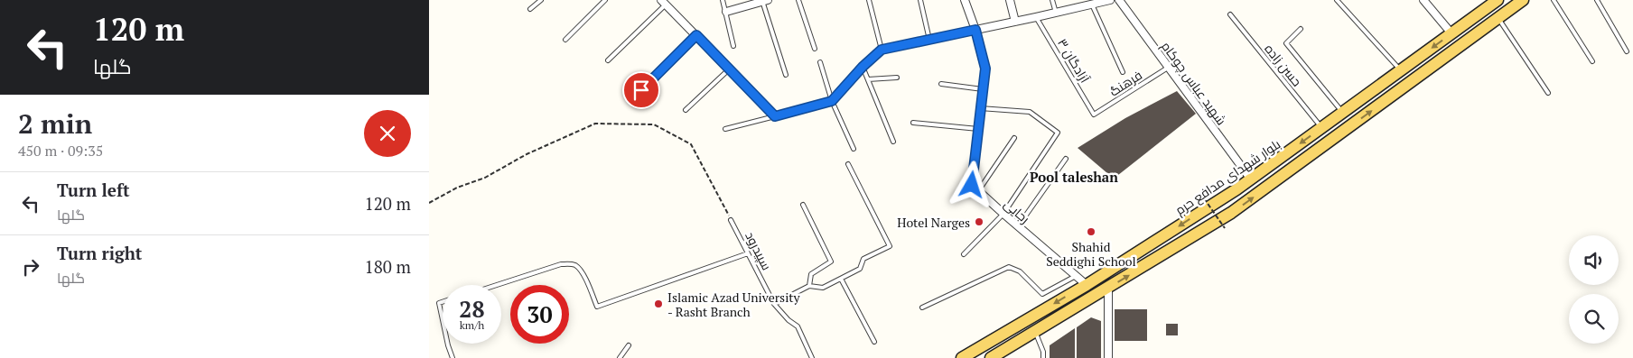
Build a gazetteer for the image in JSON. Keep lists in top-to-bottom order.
{
  "streets": {
    "main road": ["بلوار شهدای مدافع حرم"],
    "street": ["شهید عباس چوکام", "رجایی"],
    "lane": [
      "آزادگان ۳",
      "حسن زاده",
      "فرهنگ",
      "سپیدرود"
    ]
  },
  "crossings": [
    ["آزادگان ۳", "فرهنگ"],
    ["حسن زاده", "بلوار شهدای مدافع حرم"],
    ["فرهنگ", "شهید عباس چوکام"],
    ["شهید عباس چوکام", "بلوار شهدای مدافع حرم"],
    ["بلوار شهدای مدافع حرم", "رجایی"]
  ],
  "districts": ["Pool taleshan"],
  "places": ["Hotel Narges", "Shahid Seddighi School", "Islamic Azad University - Rasht Branch"],
  "page": {
    "turn": ["120 m", "گلها"],
    "heading": ["2 min", "450 m · 09:35"],
    "list": [
      {
        "name": "Turn left",
        "note": "گلها",
        "value": "120 m"
      },
      {
        "name": "Turn right",
        "note": "گلها",
        "value": "180 m"
      }
    ],
    "speed": "28 km/h",
    "limit": "30"
  }
}
